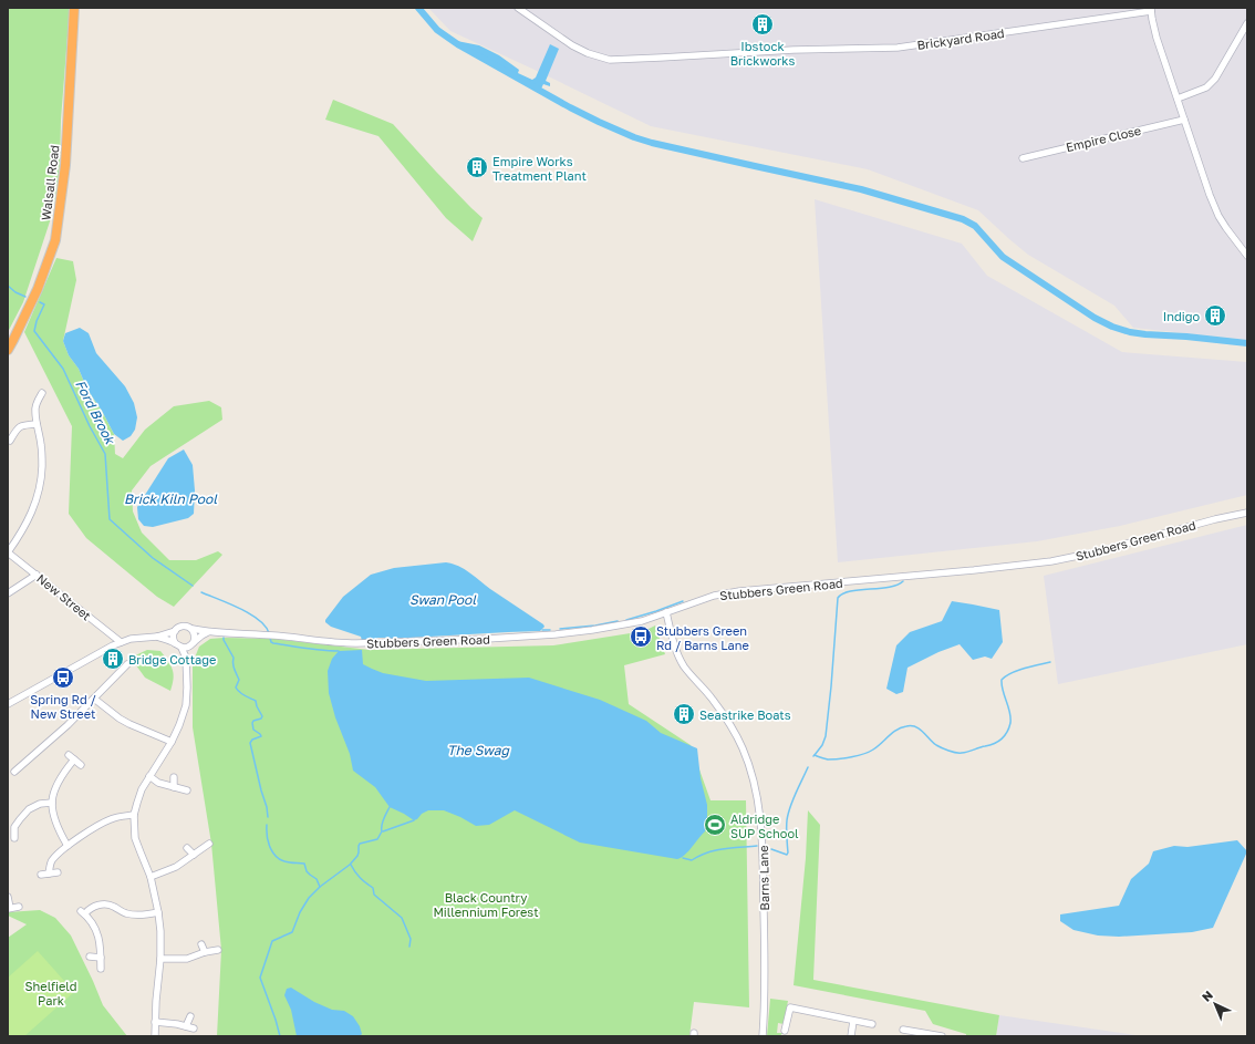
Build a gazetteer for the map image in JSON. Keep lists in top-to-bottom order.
{
  "streets": {
    "highway": ["Walsall Road"],
    "street": [
      "Brickyard Road",
      "Empire Close",
      "Stubbers Green Road",
      "New Street",
      "Barns Lane"
    ]
  },
  "crossings": [
    ["Brickyard Road", "Empire Close"],
    ["Stubbers Green Road", "Barns Lane"]
  ],
  "water": [
    "Ford Brook",
    "Brick Kiln Pool",
    "Swan Pool",
    "The Swag"
  ],
  "parks": ["Black Country Millennium Forest", "Shelfield Park"],
  "places": {
    "building": [
      "Ibstock Brickworks",
      "Empire Works Treatment Plant",
      "Indigo",
      "Bridge Cottage",
      "Seastrike Boats"
    ],
    "bus stop": ["Stubbers Green Rd / Barns Lane", "Spring Rd / New Street"],
    "sports": ["Aldridge SUP School"]
  },
  "north": "top left"
}
